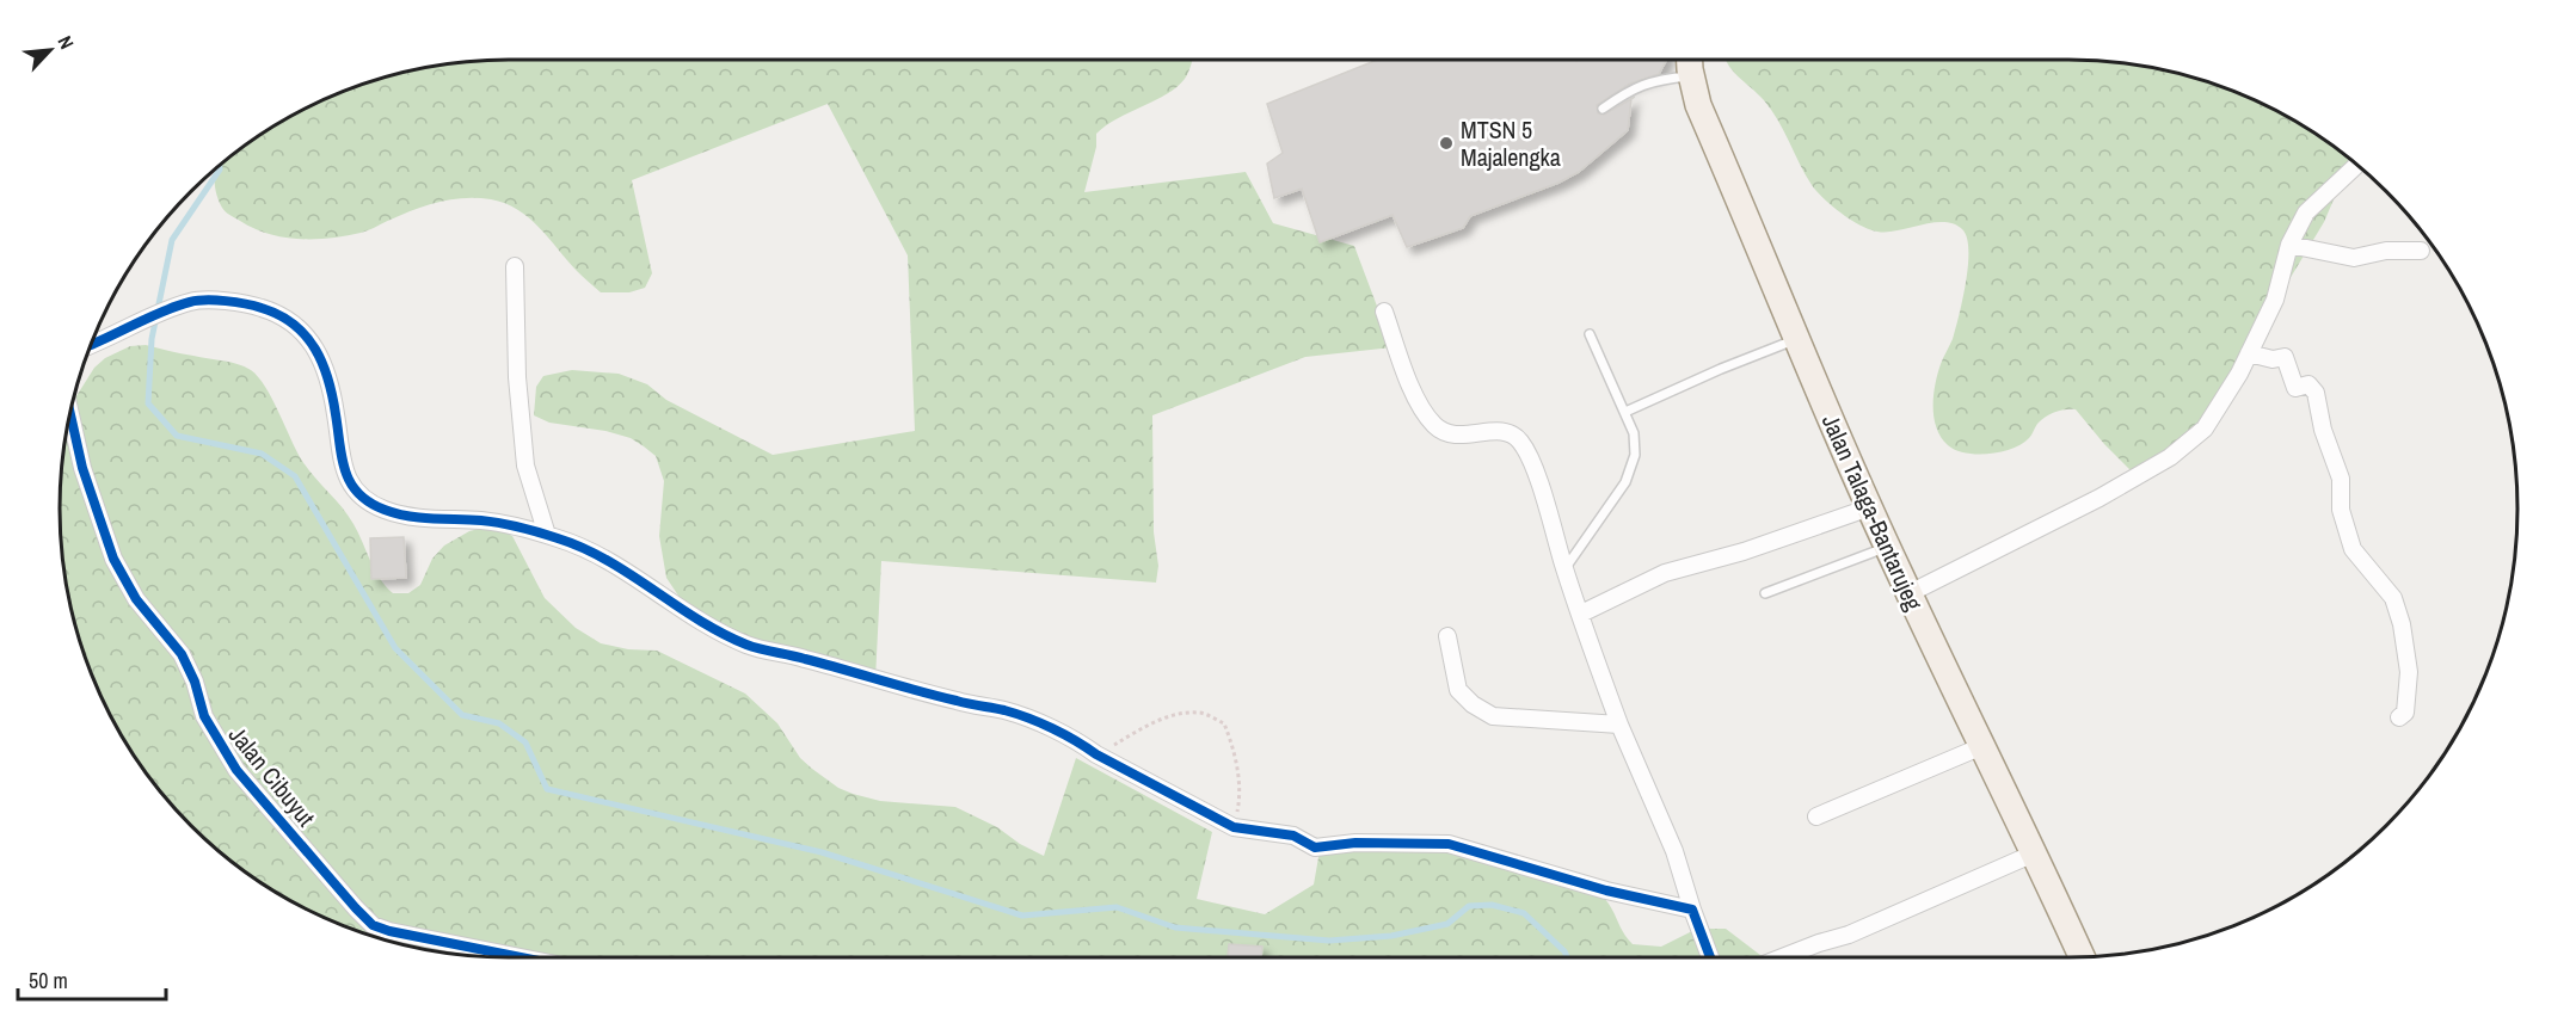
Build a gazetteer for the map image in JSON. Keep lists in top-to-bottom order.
{
  "streets": {
    "main road": ["Jalan Talaga-Bantarujeg"],
    "street": ["Jalan Cibuyut"]
  },
  "places": ["MTSN 5 Majalengka"],
  "scale_bar": "50 m",
  "north": "top right"
}
